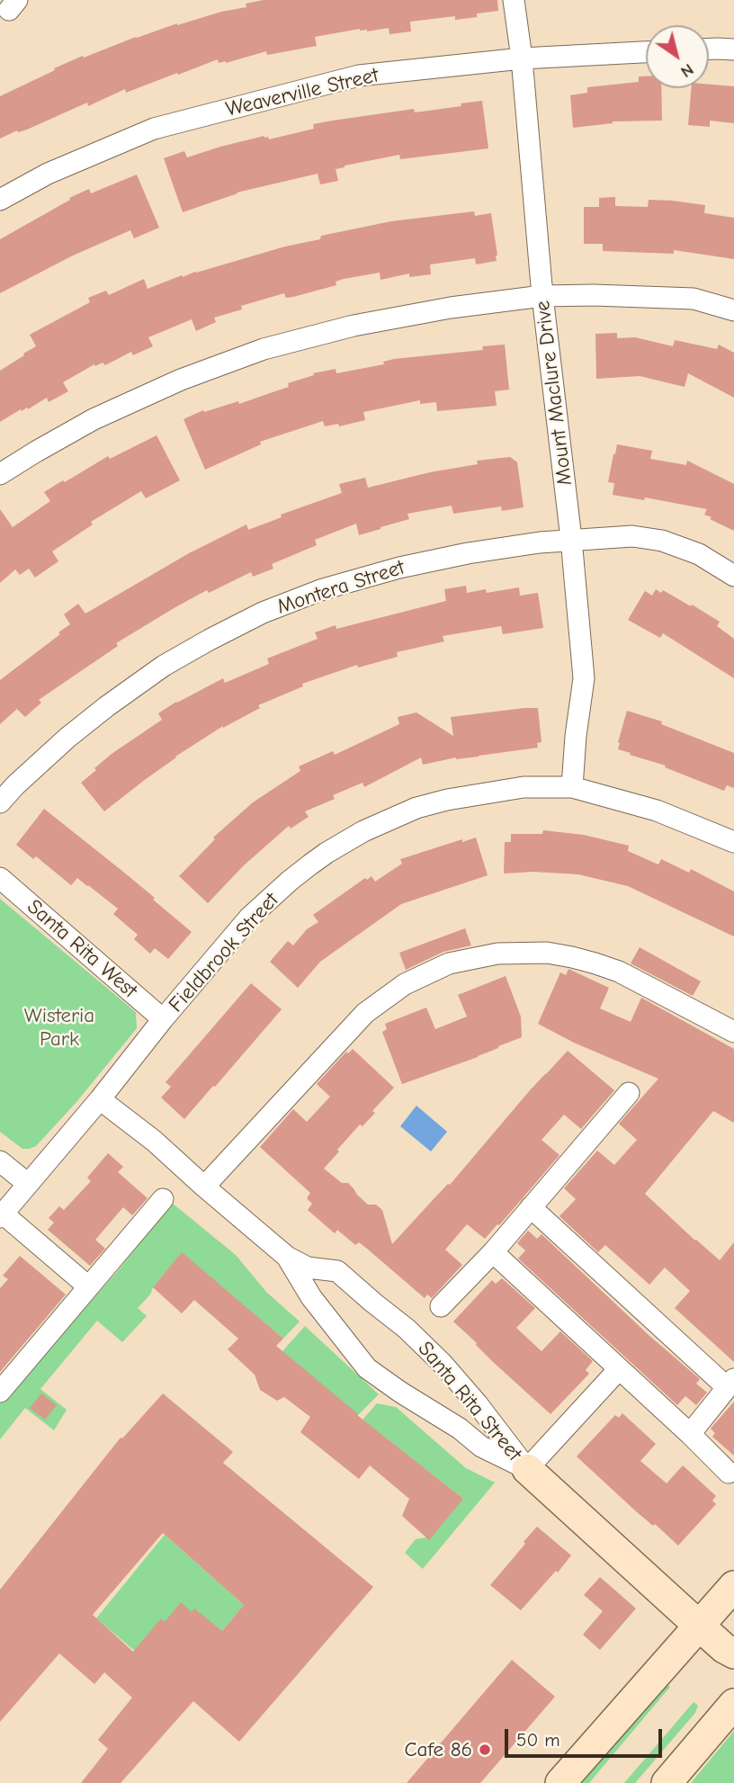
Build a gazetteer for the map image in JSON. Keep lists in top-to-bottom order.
{
  "streets": {
    "main road": ["Santa Rita Street"],
    "street": [
      "Weaverville Street",
      "Mount Maclure Drive",
      "Montera Street",
      "Santa Rita West",
      "Fieldbrook Street"
    ]
  },
  "crossings": [
    ["Weaverville Street", "Mount Maclure Drive"],
    ["Mount Maclure Drive", "Montera Street"],
    ["Mount Maclure Drive", "Fieldbrook Street"],
    ["Santa Rita West", "Fieldbrook Street"],
    ["Fieldbrook Street", "Santa Rita Street"]
  ],
  "parks": ["Wisteria Park"],
  "places": ["Cafe 86"],
  "scale_bar": "50 m",
  "north": "bottom right"
}
